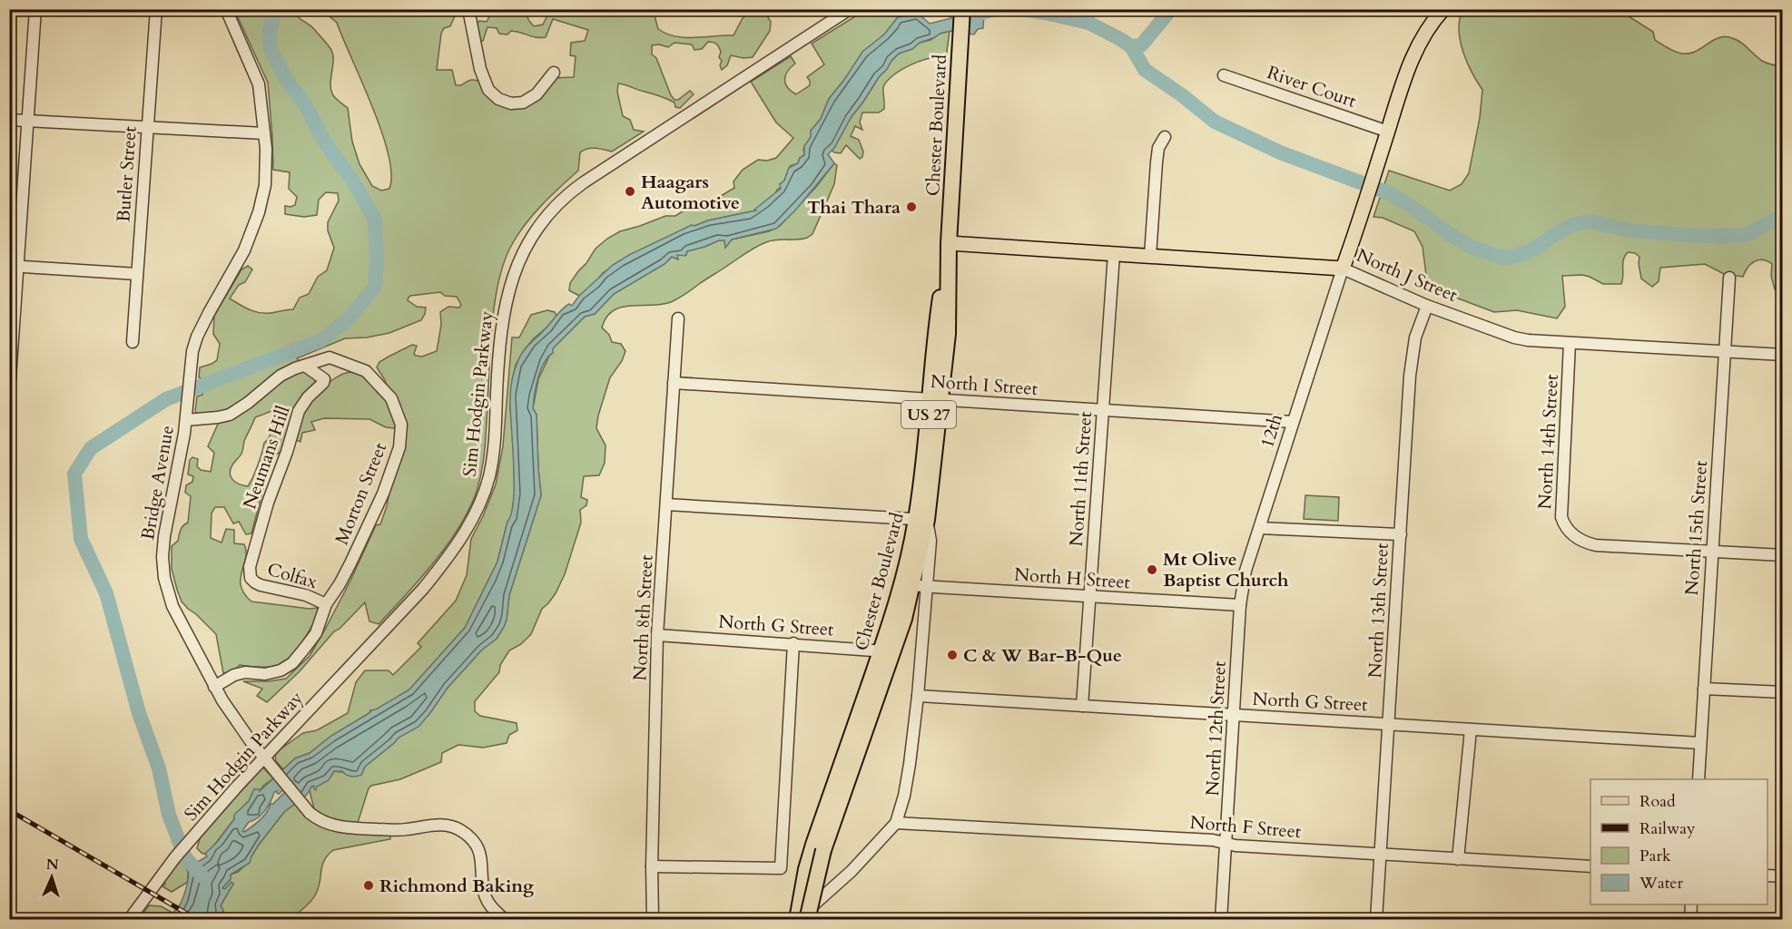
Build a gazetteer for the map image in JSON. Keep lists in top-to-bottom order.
{
  "streets": {
    "highway": ["Chester Boulevard", "US 27"],
    "main road": ["North J Street"],
    "street": [
      "River Court",
      "Butler Street",
      "North I Street",
      "Sim Hodgin Parkway",
      "12th",
      "North 14th Street",
      "Neumans Hill",
      "North 11th Street",
      "Bridge Avenue",
      "Morton Street",
      "North 15th Street",
      "Colfax",
      "North H Street",
      "North 13th Street",
      "North 8th Street",
      "North G Street",
      "North 12th Street",
      "North F Street"
    ]
  },
  "crossings": [
    ["Chester Boulevard", "North J Street"],
    ["Chester Boulevard", "North I Street"],
    ["Chester Boulevard", "North H Street"],
    ["Chester Boulevard", "North G Street"],
    ["Chester Boulevard", "North F Street"],
    ["North J Street", "12th"],
    ["North J Street", "North 14th Street"],
    ["North J Street", "North 11th Street"],
    ["North J Street", "North 15th Street"],
    ["North J Street", "North 13th Street"],
    ["North I Street", "12th"],
    ["North I Street", "North 11th Street"],
    ["North I Street", "North 8th Street"],
    ["Sim Hodgin Parkway", "Bridge Avenue"],
    ["12th", "North H Street"],
    ["12th", "North 12th Street"],
    ["North 14th Street", "North 15th Street"],
    ["Neumans Hill", "Morton Street"],
    ["Neumans Hill", "Colfax"],
    ["North 11th Street", "North H Street"],
    ["North 11th Street", "North G Street"],
    ["Bridge Avenue", "Morton Street"],
    ["Morton Street", "Colfax"],
    ["North 15th Street", "North G Street"],
    ["North H Street", "North 12th Street"],
    ["North 13th Street", "North G Street"],
    ["North 13th Street", "North F Street"],
    ["North 8th Street", "North G Street"],
    ["North G Street", "North 12th Street"],
    ["North 12th Street", "North F Street"]
  ],
  "places": [
    "Haagars Automotive",
    "Thai Thara",
    "Mt Olive Baptist Church",
    "C & W Bar-B-Que",
    "Richmond Baking"
  ],
  "legend": [
    "Road",
    "Railway",
    "Park",
    "Water"
  ],
  "north": "top"
}
